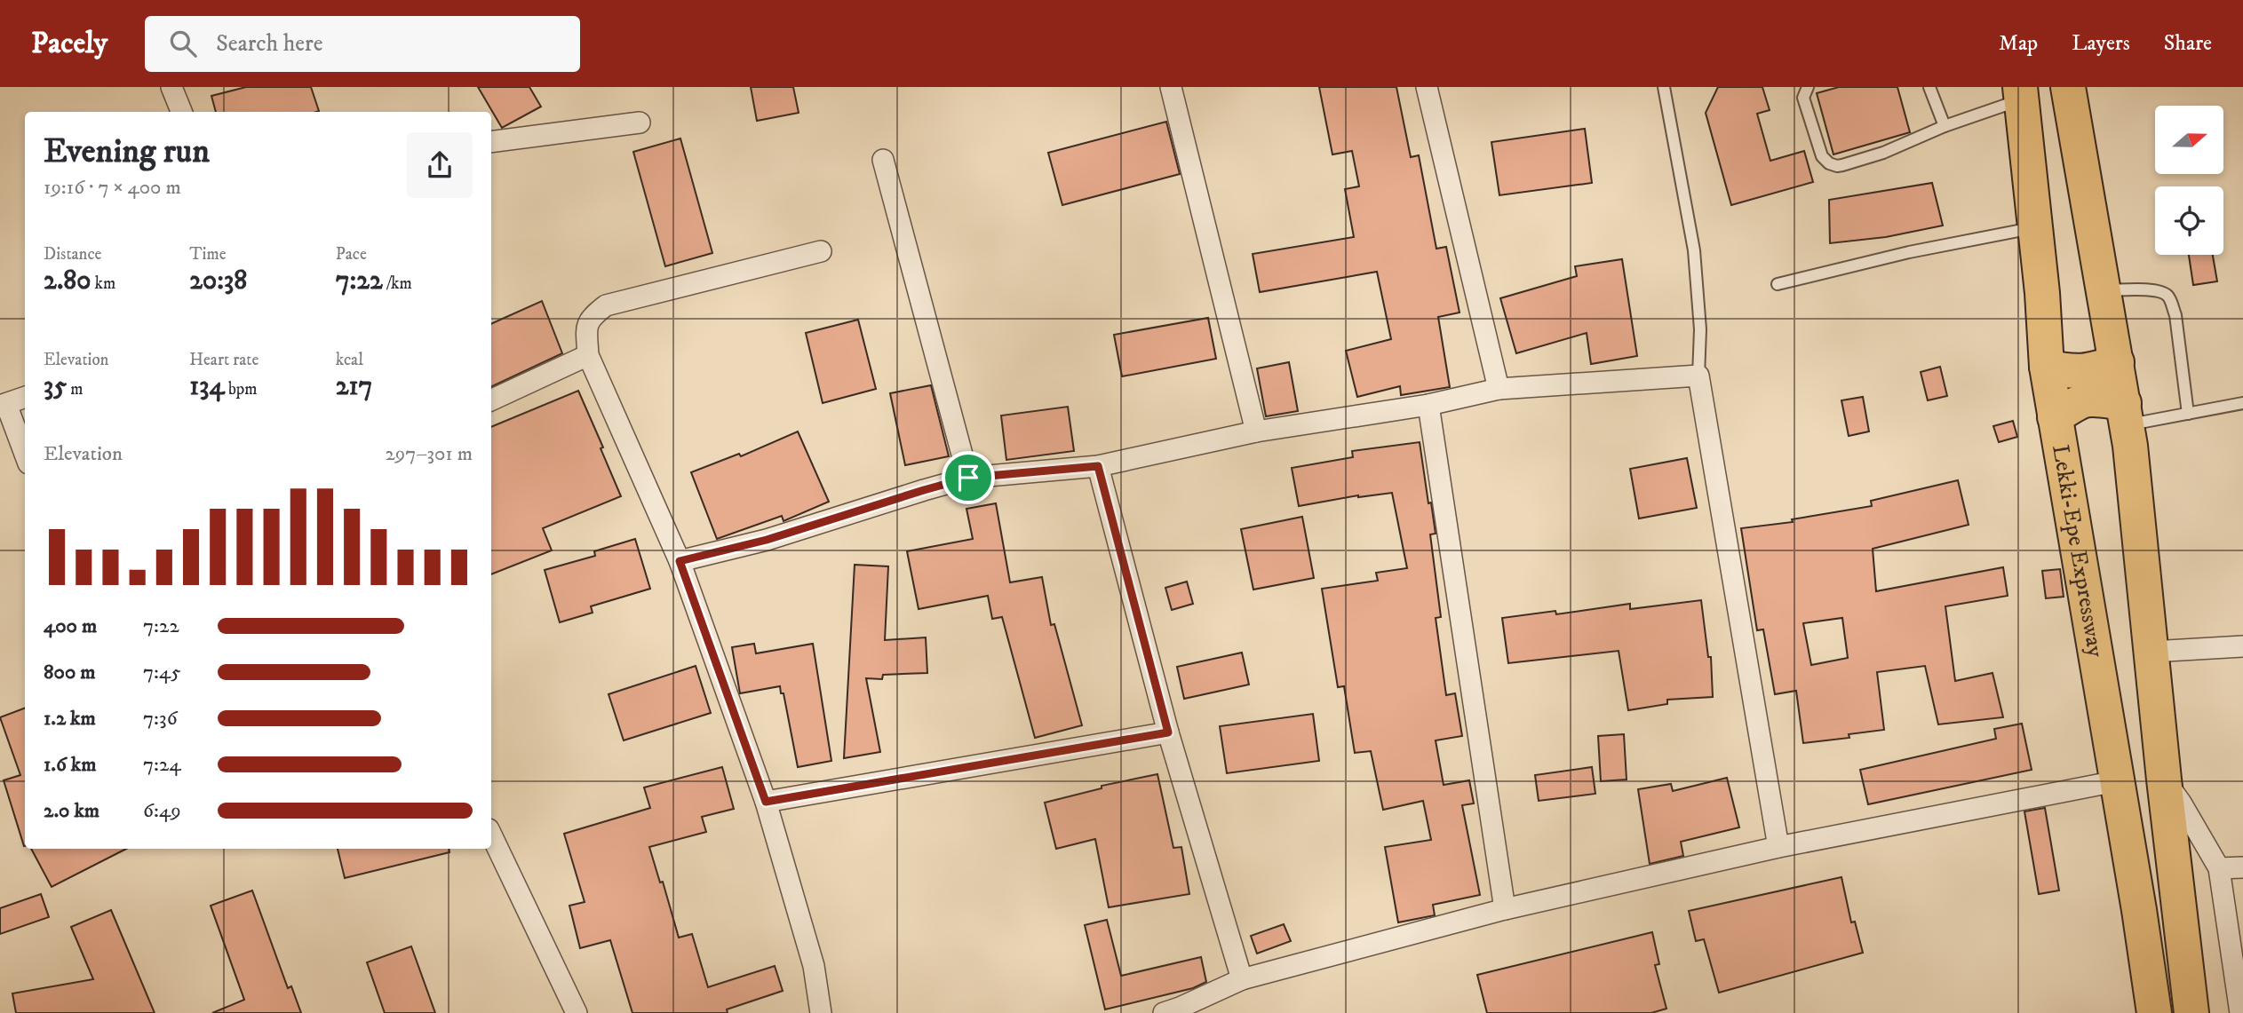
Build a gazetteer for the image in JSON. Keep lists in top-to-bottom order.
{
  "streets": {
    "highway": ["Lekki-Epe Expressway"]
  },
  "north": "right",
  "page": {
    "header": "Pacely",
    "search": "Search here",
    "nav": ["Map", "Layers", "Share"],
    "heading": ["Evening run", "19:16 · 7 × 400 m"],
    "stats": [
      ["Distance", "2.80 km"],
      ["Time", "20:38"],
      ["Pace", "7:22 /km"],
      ["Elevation", "35 m"],
      ["Heart rate", "134 bpm"],
      ["kcal", "217"]
    ],
    "chart": ["Elevation", "297–301 m"],
    "list": [
      {
        "name": "400 m",
        "note": "7:22"
      },
      {
        "name": "800 m",
        "note": "7:45"
      },
      {
        "name": "1.2 km",
        "note": "7:36"
      },
      {
        "name": "1.6 km",
        "note": "7:24"
      },
      {
        "name": "2.0 km",
        "note": "6:49"
      }
    ]
  }
}
